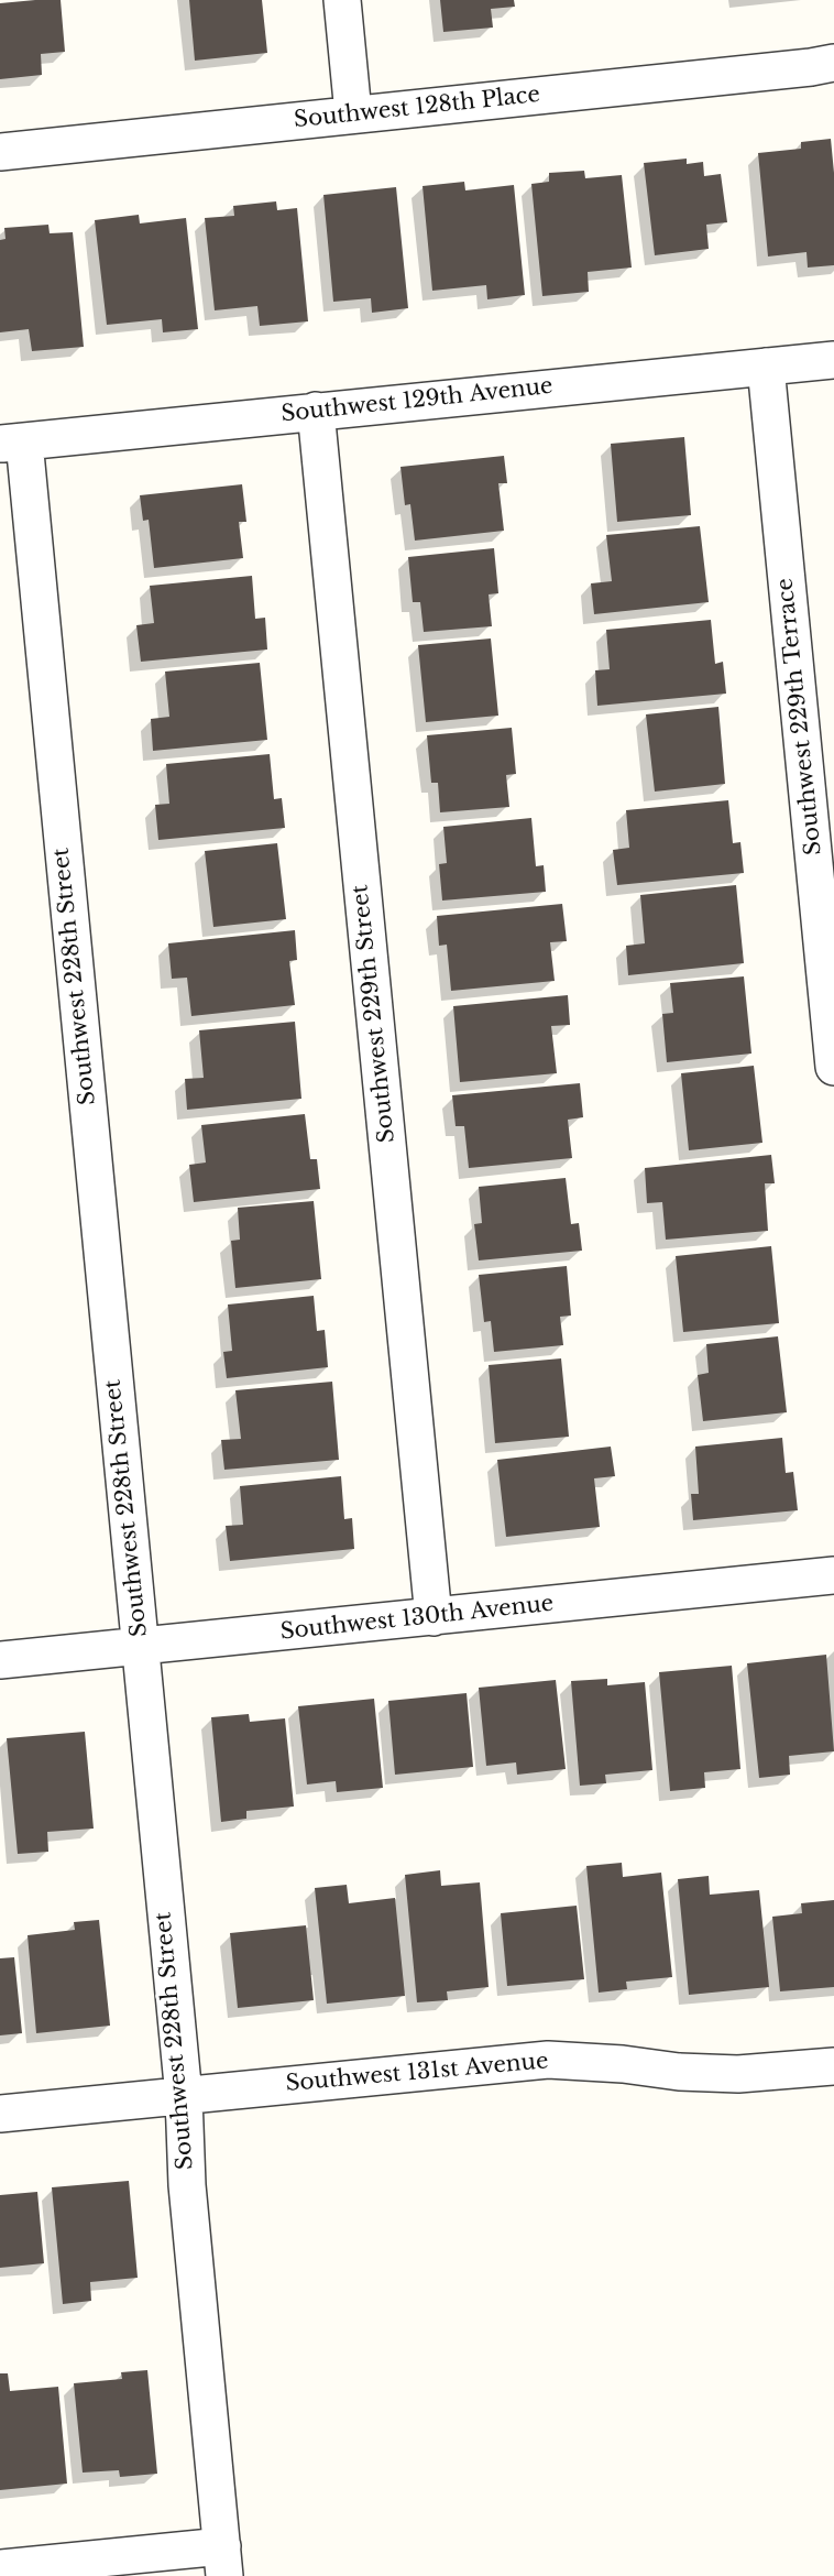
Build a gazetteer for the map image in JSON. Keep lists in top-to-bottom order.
{
  "streets": {
    "street": [
      "Southwest 128th Place",
      "Southwest 129th Avenue",
      "Southwest 229th Terrace",
      "Southwest 228th Street",
      "Southwest 229th Street",
      "Southwest 130th Avenue",
      "Southwest 131st Avenue"
    ]
  },
  "crossings": [
    ["Southwest 129th Avenue", "Southwest 229th Terrace"],
    ["Southwest 129th Avenue", "Southwest 228th Street"],
    ["Southwest 129th Avenue", "Southwest 229th Street"],
    ["Southwest 228th Street", "Southwest 130th Avenue"],
    ["Southwest 228th Street", "Southwest 131st Avenue"],
    ["Southwest 229th Street", "Southwest 130th Avenue"]
  ]
}
